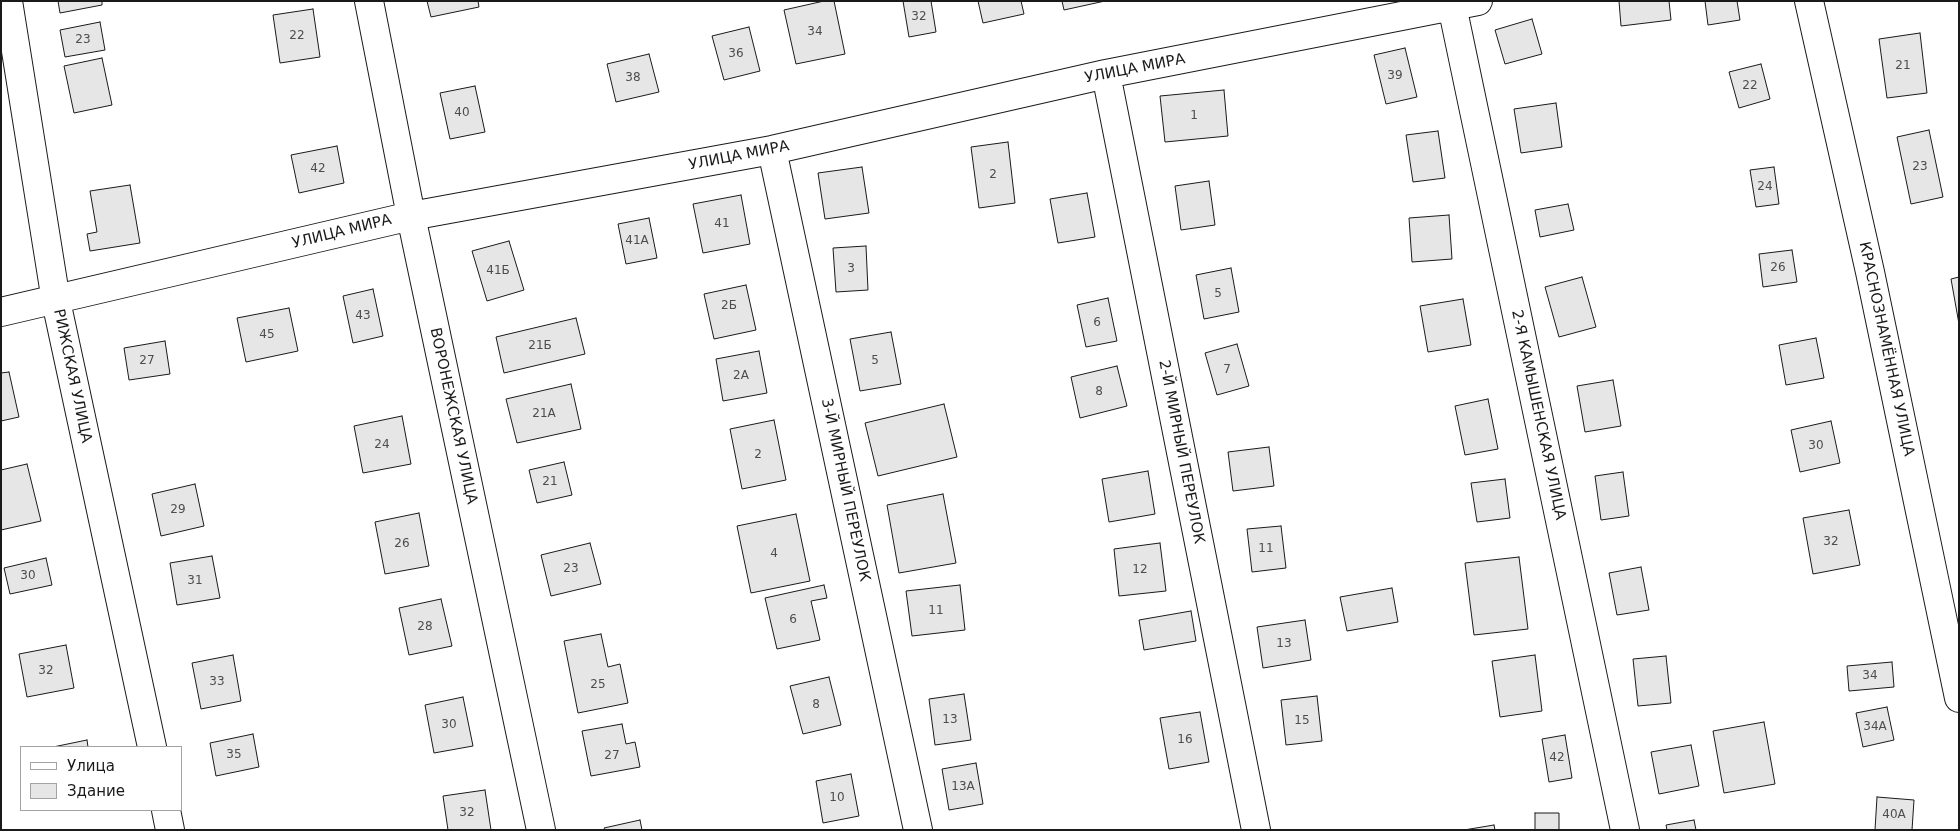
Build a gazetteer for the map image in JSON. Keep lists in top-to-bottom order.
{
  "streets": {
    "street": [
      "УЛИЦА МИРА",
      "КРАСНОЗНАМЁННАЯ УЛИЦА",
      "РИЖСКАЯ УЛИЦА",
      "2-Я КАМЫШЕНСКАЯ УЛИЦА",
      "ВОРОНЕЖСКАЯ УЛИЦА",
      "2-Й МИРНЫЙ ПЕРЕУЛОК",
      "3-Й МИРНЫЙ ПЕРЕУЛОК"
    ]
  },
  "crossings": [
    ["УЛИЦА МИРА", "РИЖСКАЯ УЛИЦА"],
    ["УЛИЦА МИРА", "2-Я КАМЫШЕНСКАЯ УЛИЦА"],
    ["УЛИЦА МИРА", "ВОРОНЕЖСКАЯ УЛИЦА"],
    ["УЛИЦА МИРА", "2-Й МИРНЫЙ ПЕРЕУЛОК"],
    ["УЛИЦА МИРА", "3-Й МИРНЫЙ ПЕРЕУЛОК"]
  ],
  "house_numbers": [
    "32",
    "34",
    "22",
    "23",
    "36",
    "21",
    "39",
    "38",
    "22",
    "40",
    "1",
    "23",
    "42",
    "2",
    "24",
    "41",
    "41А",
    "26",
    "3",
    "41Б",
    "5",
    "2Б",
    "43",
    "6",
    "45",
    "21Б",
    "27",
    "5",
    "7",
    "2А",
    "8",
    "21А",
    "24",
    "30",
    "2",
    "21",
    "29",
    "32",
    "26",
    "11",
    "4",
    "23",
    "12",
    "30",
    "31",
    "11",
    "6",
    "28",
    "13",
    "32",
    "34",
    "33",
    "25",
    "8",
    "13",
    "15",
    "30",
    "34А",
    "16",
    "35",
    "27",
    "42",
    "13А",
    "10",
    "32",
    "40А"
  ],
  "legend": ["Улица", "Здание"]
}
